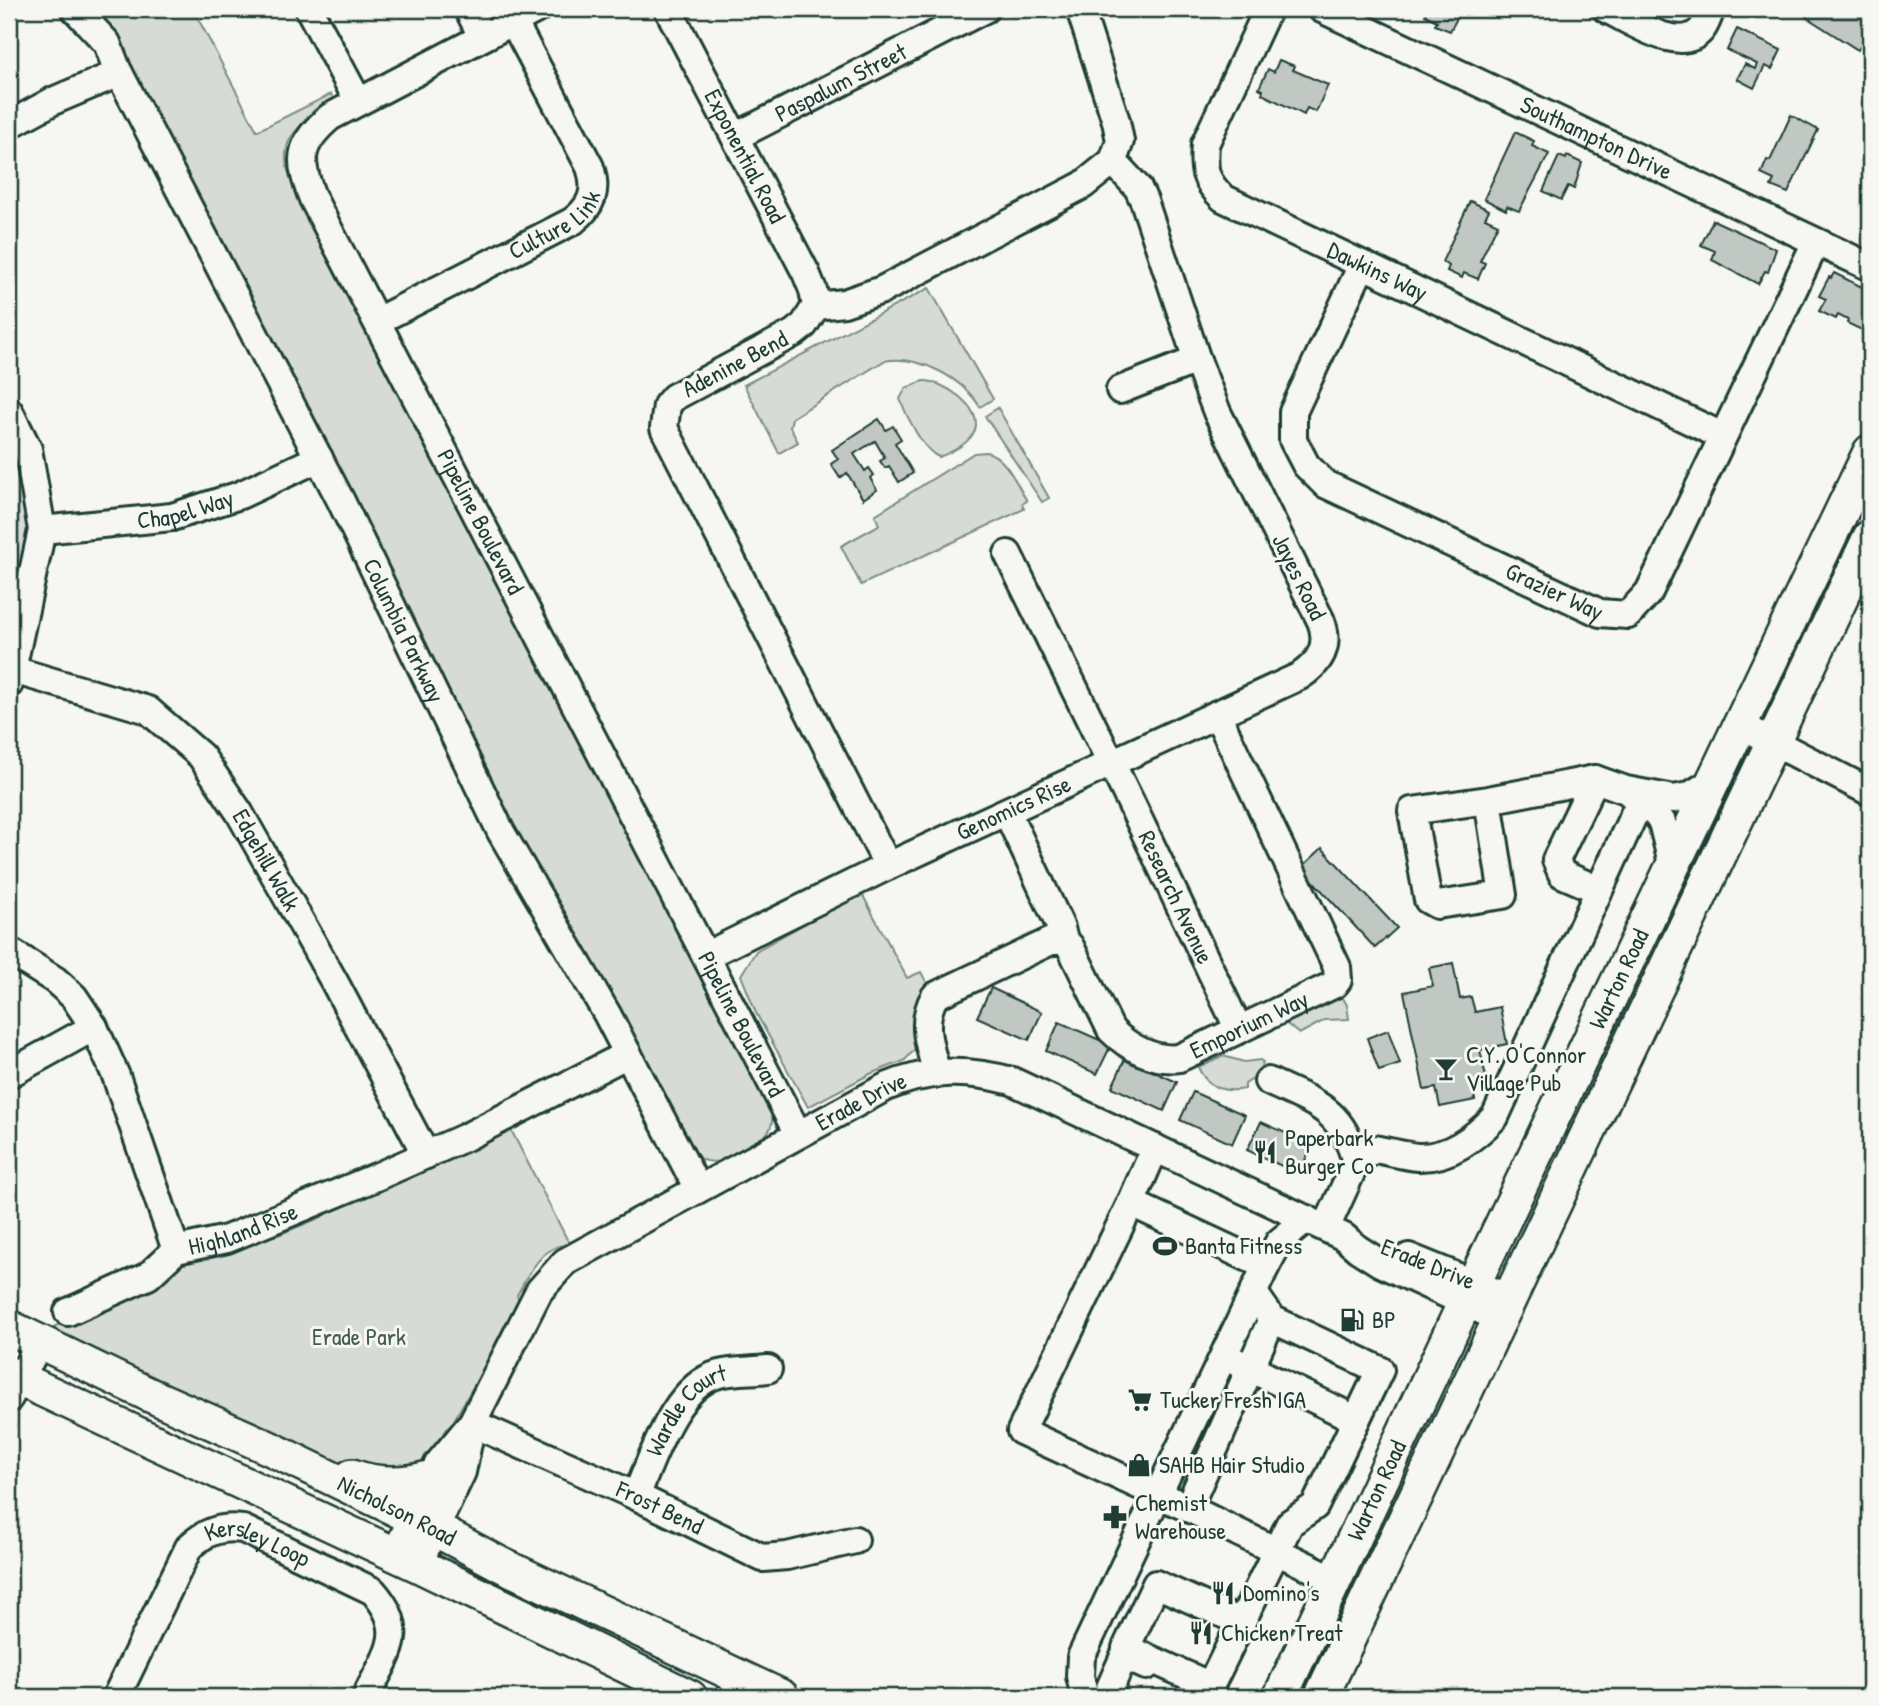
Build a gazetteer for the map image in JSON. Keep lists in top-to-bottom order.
{
  "streets": {
    "main road": ["Warton Road", "Nicholson Road"],
    "street": [
      "Paspalum Street",
      "Southampton Drive",
      "Exponential Road",
      "Culture Link",
      "Dawkins Way",
      "Adenine Bend",
      "Chapel Way",
      "Pipeline Boulevard",
      "Jayes Road",
      "Grazier Way",
      "Columbia Parkway",
      "Genomics Rise",
      "Edgehill Walk",
      "Research Avenue",
      "Emporium Way",
      "Erade Drive",
      "Highland Rise",
      "Wardle Court",
      "Frost Bend",
      "Kersley Loop"
    ]
  },
  "crossings": [
    ["Paspalum Street", "Exponential Road"],
    ["Southampton Drive", "Grazier Way"],
    ["Exponential Road", "Adenine Bend"],
    ["Culture Link", "Pipeline Boulevard"],
    ["Dawkins Way", "Grazier Way"],
    ["Adenine Bend", "Genomics Rise"],
    ["Chapel Way", "Columbia Parkway"],
    ["Pipeline Boulevard", "Genomics Rise"],
    ["Pipeline Boulevard", "Erade Drive"],
    ["Jayes Road", "Genomics Rise"],
    ["Jayes Road", "Research Avenue"],
    ["Jayes Road", "Emporium Way"],
    ["Columbia Parkway", "Erade Drive"],
    ["Columbia Parkway", "Highland Rise"],
    ["Genomics Rise", "Research Avenue"],
    ["Genomics Rise", "Emporium Way"],
    ["Edgehill Walk", "Highland Rise"],
    ["Research Avenue", "Emporium Way"],
    ["Warton Road", "Erade Drive"],
    ["Erade Drive", "Frost Bend"],
    ["Erade Drive", "Nicholson Road"],
    ["Wardle Court", "Frost Bend"]
  ],
  "parks": ["Erade Park"],
  "places": {
    "bar": ["C.Y. O'Connor Village Pub"],
    "restaurant": ["Paperbark Burger Co", "Domino's", "Chicken Treat"],
    "sports": ["Banta Fitness"],
    "fuel station": ["BP"],
    "supermarket": ["Tucker Fresh IGA"],
    "shop": ["SAHB Hair Studio"],
    "pharmacy": ["Chemist Warehouse"]
  }
}
